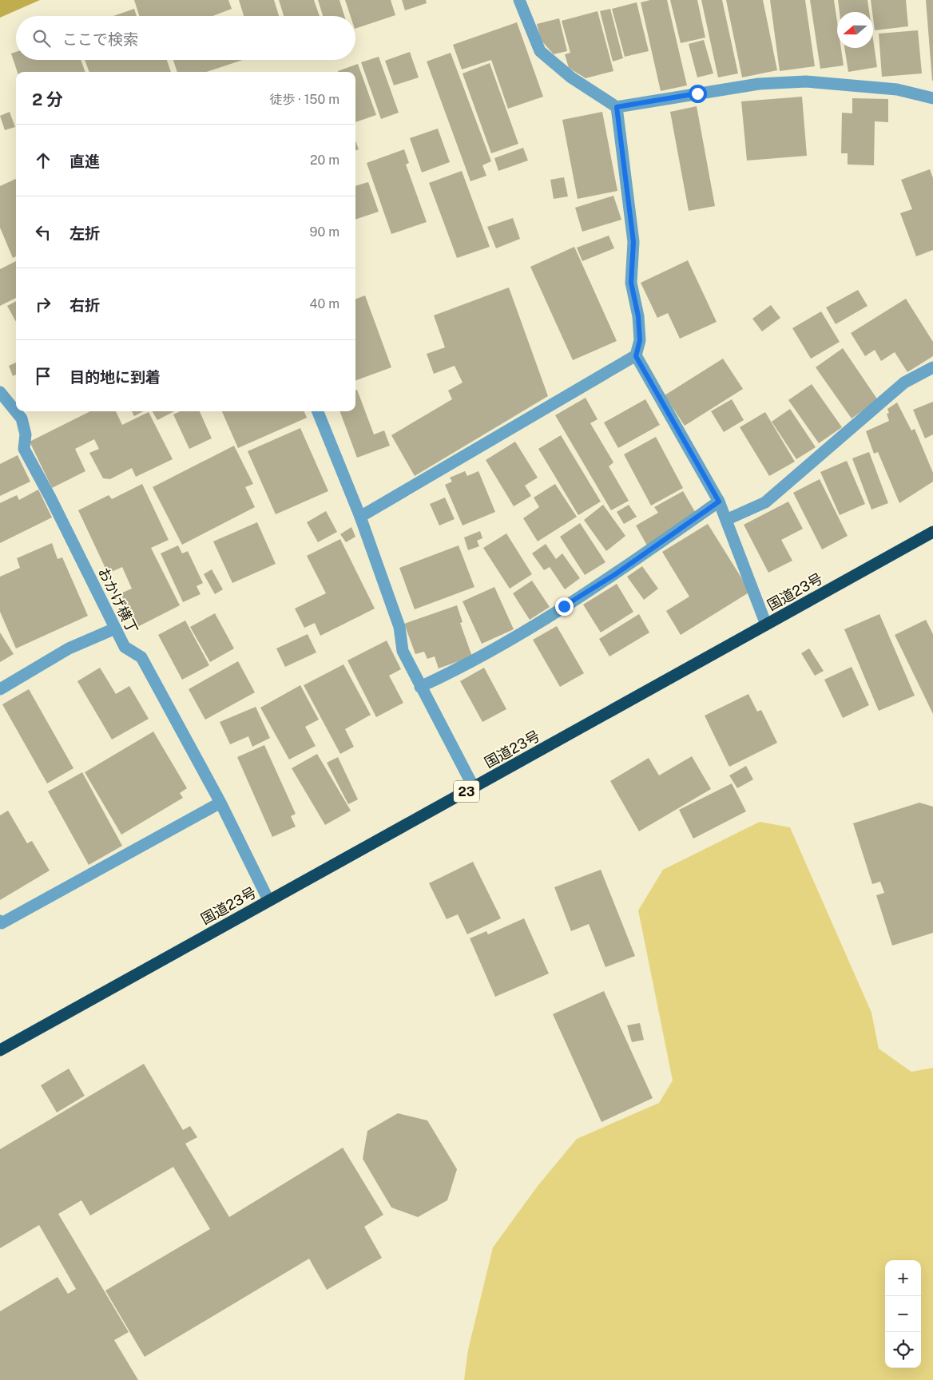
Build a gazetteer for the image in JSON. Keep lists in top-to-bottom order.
{
  "streets": {
    "highway": ["国道23号", "23"],
    "street": ["おかげ横丁"]
  },
  "crossings": [
    ["国道23号", "おかげ横丁"]
  ],
  "north": "left",
  "page": {
    "search": "ここで検索",
    "heading": ["2 分", "徒歩 · 150 m"],
    "list": [
      ["直進", "20 m"],
      ["左折", "90 m"],
      ["右折", "40 m"],
      "目的地に到着"
    ],
    "map_buttons": ["+", "−"]
  }
}
